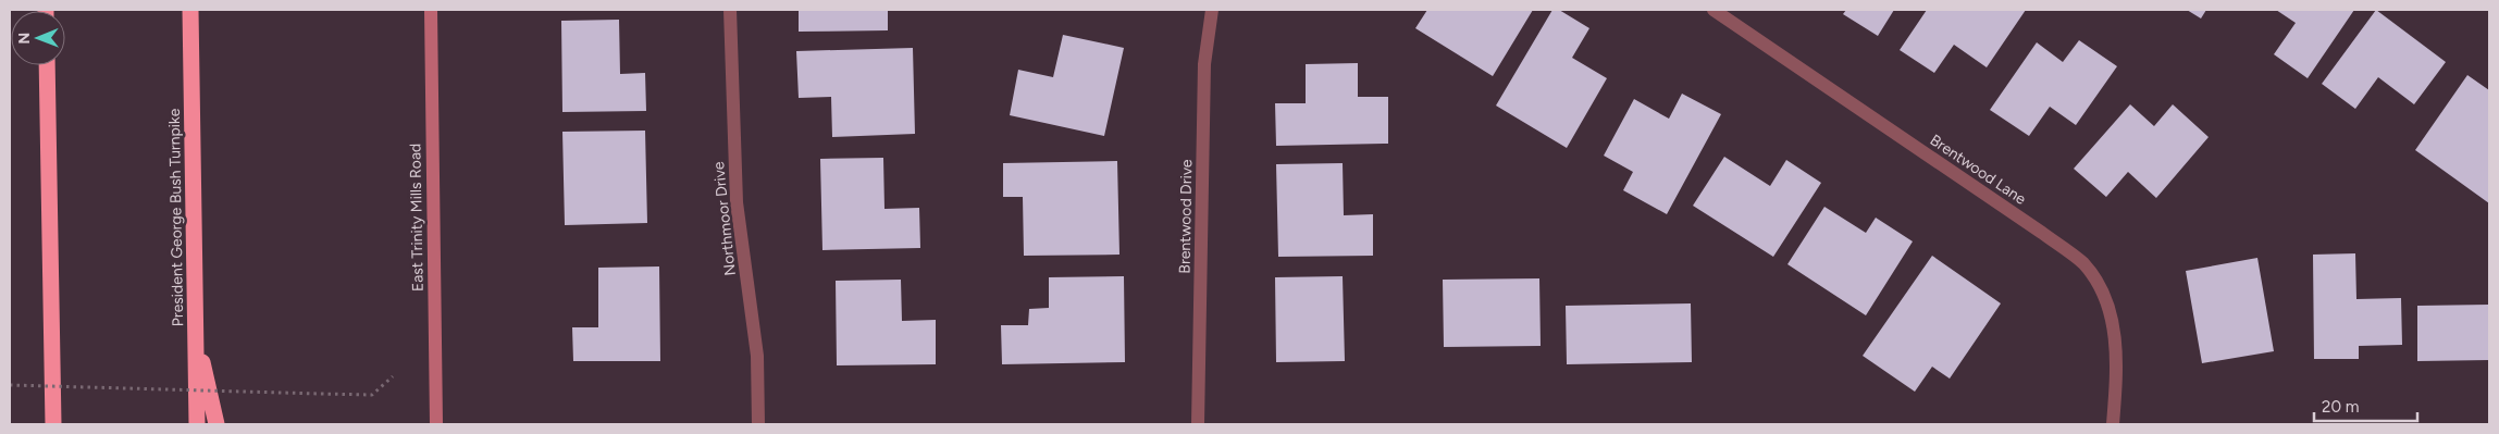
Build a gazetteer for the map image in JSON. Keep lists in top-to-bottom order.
{
  "streets": {
    "highway": ["President George Bush Turnpike"],
    "main road": ["East Trinity Mills Road"],
    "street": ["Brentwood Lane", "Brentwood Drive", "Northmoor Drive"]
  },
  "scale_bar": "20 m",
  "north": "left"
}
